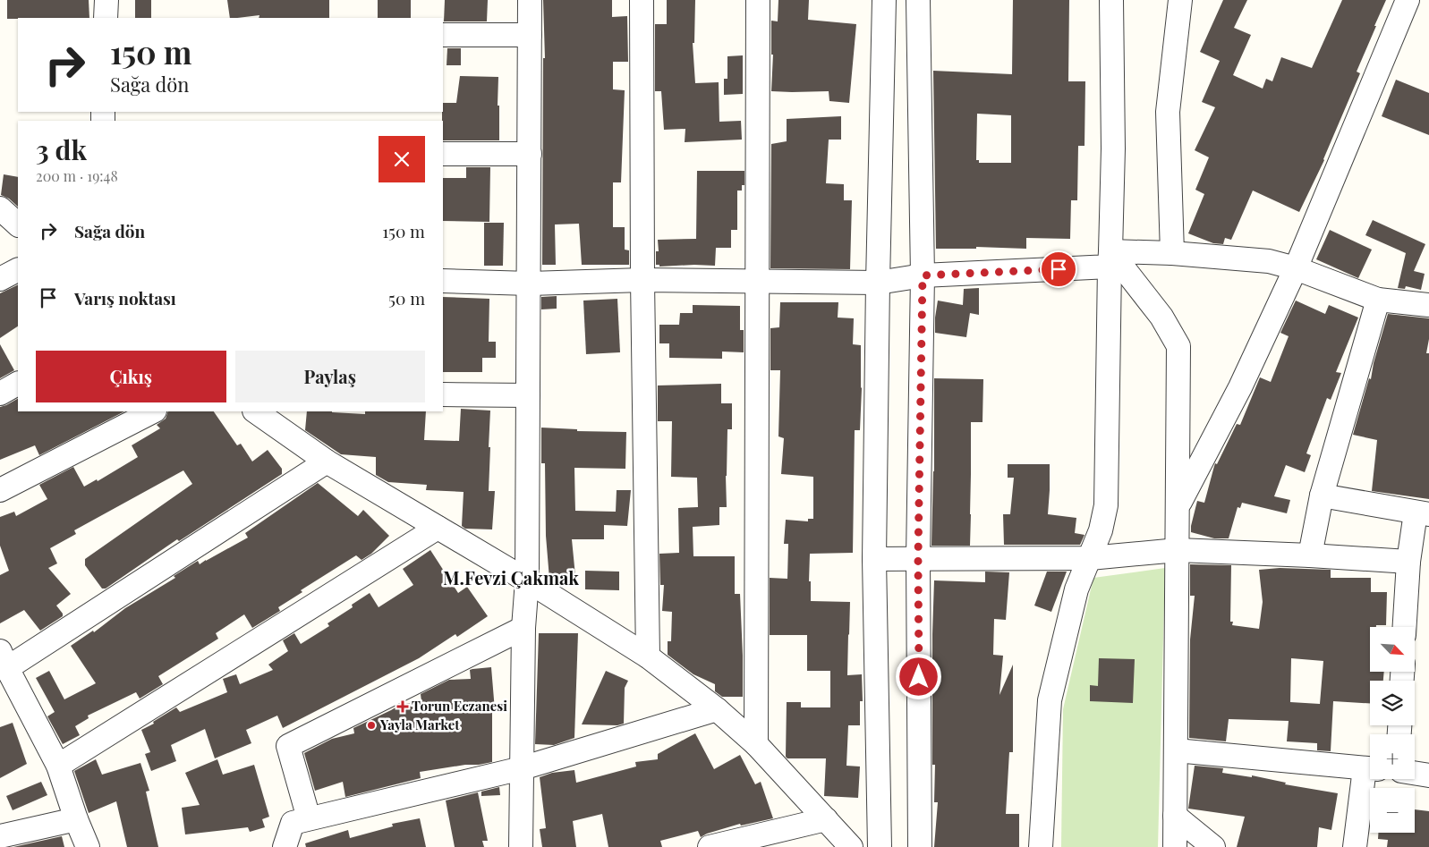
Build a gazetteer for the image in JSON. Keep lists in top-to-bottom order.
{
  "districts": ["M.Fevzi Çakmak"],
  "places": {
    "health": ["Torun Eczanesi"],
    "other": ["Yayla Market"]
  },
  "north": "bottom right",
  "page": {
    "turn": ["150 m", "Sağa dön"],
    "heading": ["3 dk", "200 m · 19:48"],
    "list": [
      {
        "name": "Sağa dön",
        "value": "150 m"
      },
      {
        "name": "Varış noktası",
        "value": "50 m"
      }
    ],
    "buttons": ["Çıkış", "Paylaş"],
    "map_buttons": ["+", "−"]
  }
}
